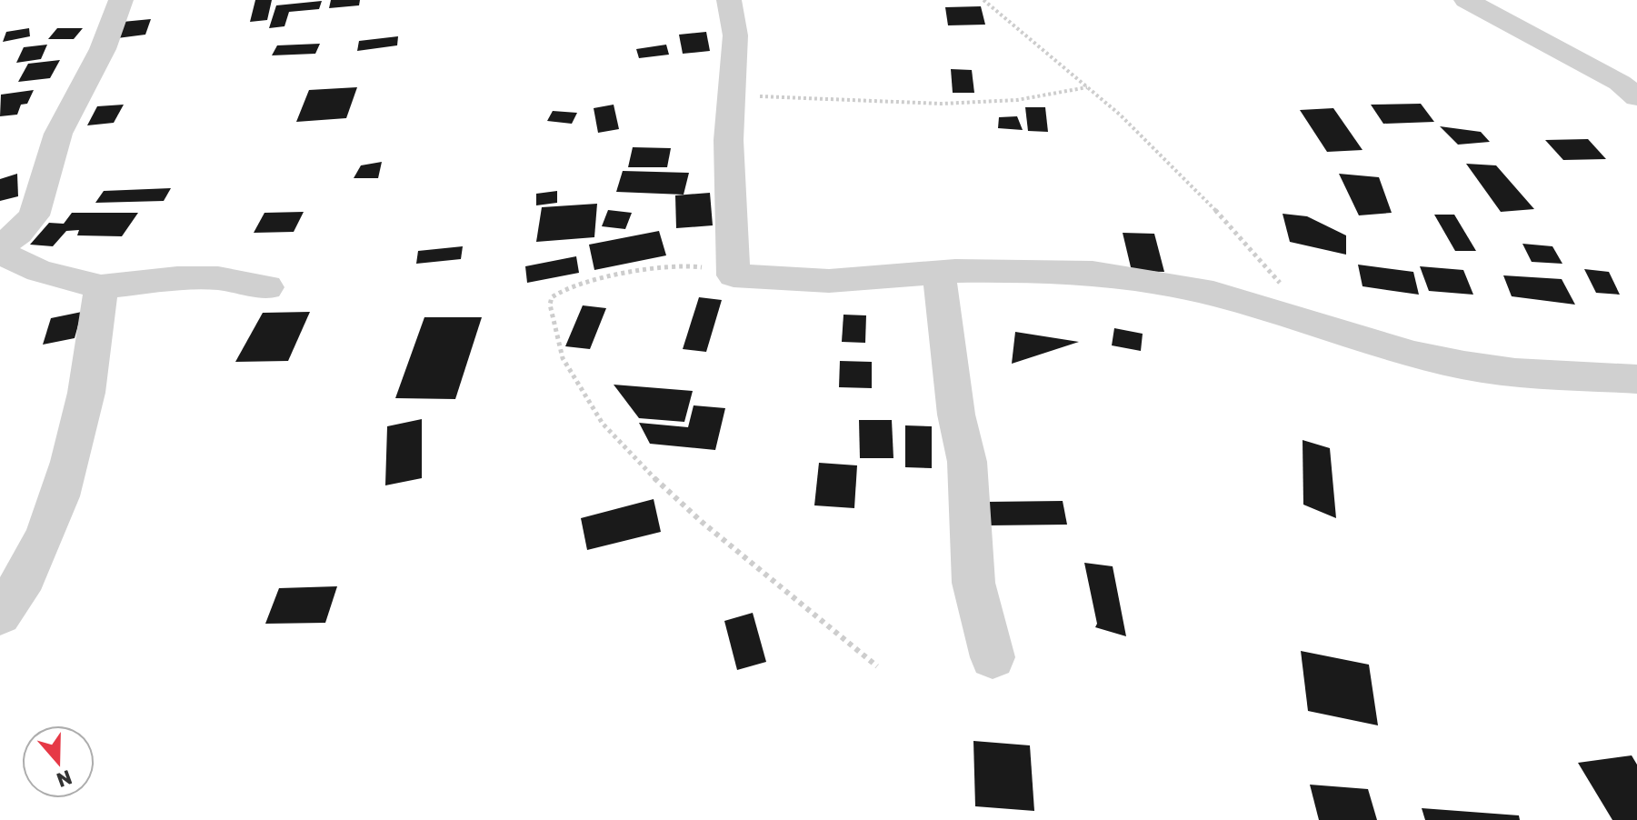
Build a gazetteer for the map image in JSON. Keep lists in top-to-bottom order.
{
  "north": "bottom"
}
